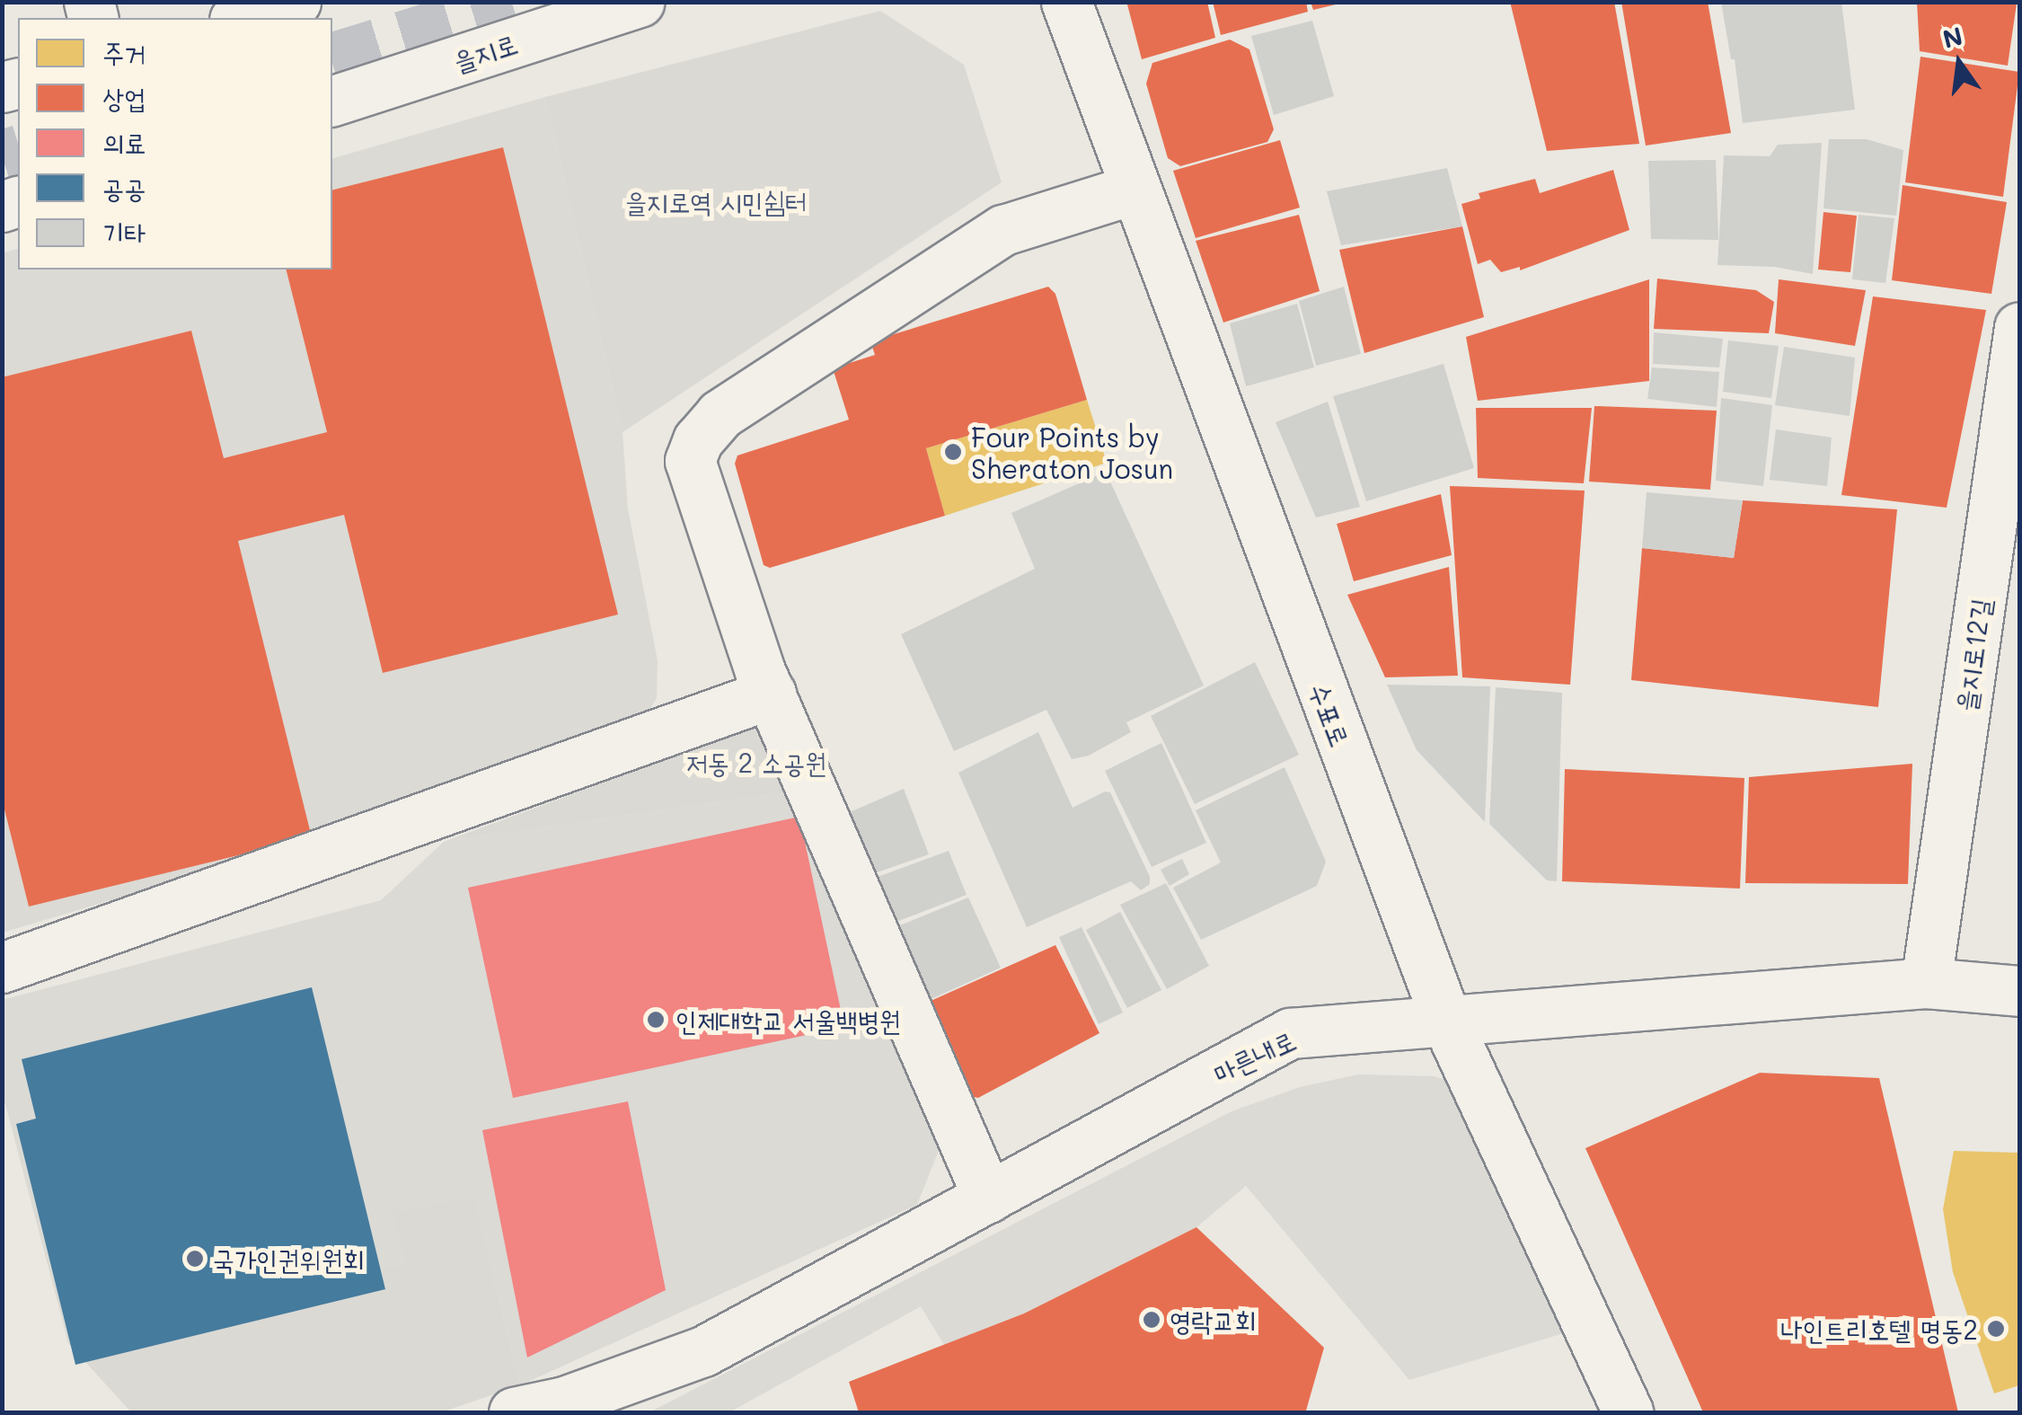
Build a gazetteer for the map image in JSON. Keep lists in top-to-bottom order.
{
  "streets": {
    "street": [
      "을지로",
      "을지로12길",
      "수표로",
      "마른내로"
    ]
  },
  "crossings": [
    ["을지로12길", "마른내로"],
    ["수표로", "마른내로"]
  ],
  "parks": ["을지로역 시민쉼터", "저동 2 소공원"],
  "places": [
    "Four Points by Sheraton Josun",
    "인제대학교 서울백병원",
    "국가인권위원회",
    "영락교회",
    "나인트리호텔 명동2"
  ],
  "legend": [
    "주거",
    "상업",
    "의료",
    "공공",
    "기타"
  ],
  "north": "top"
}
